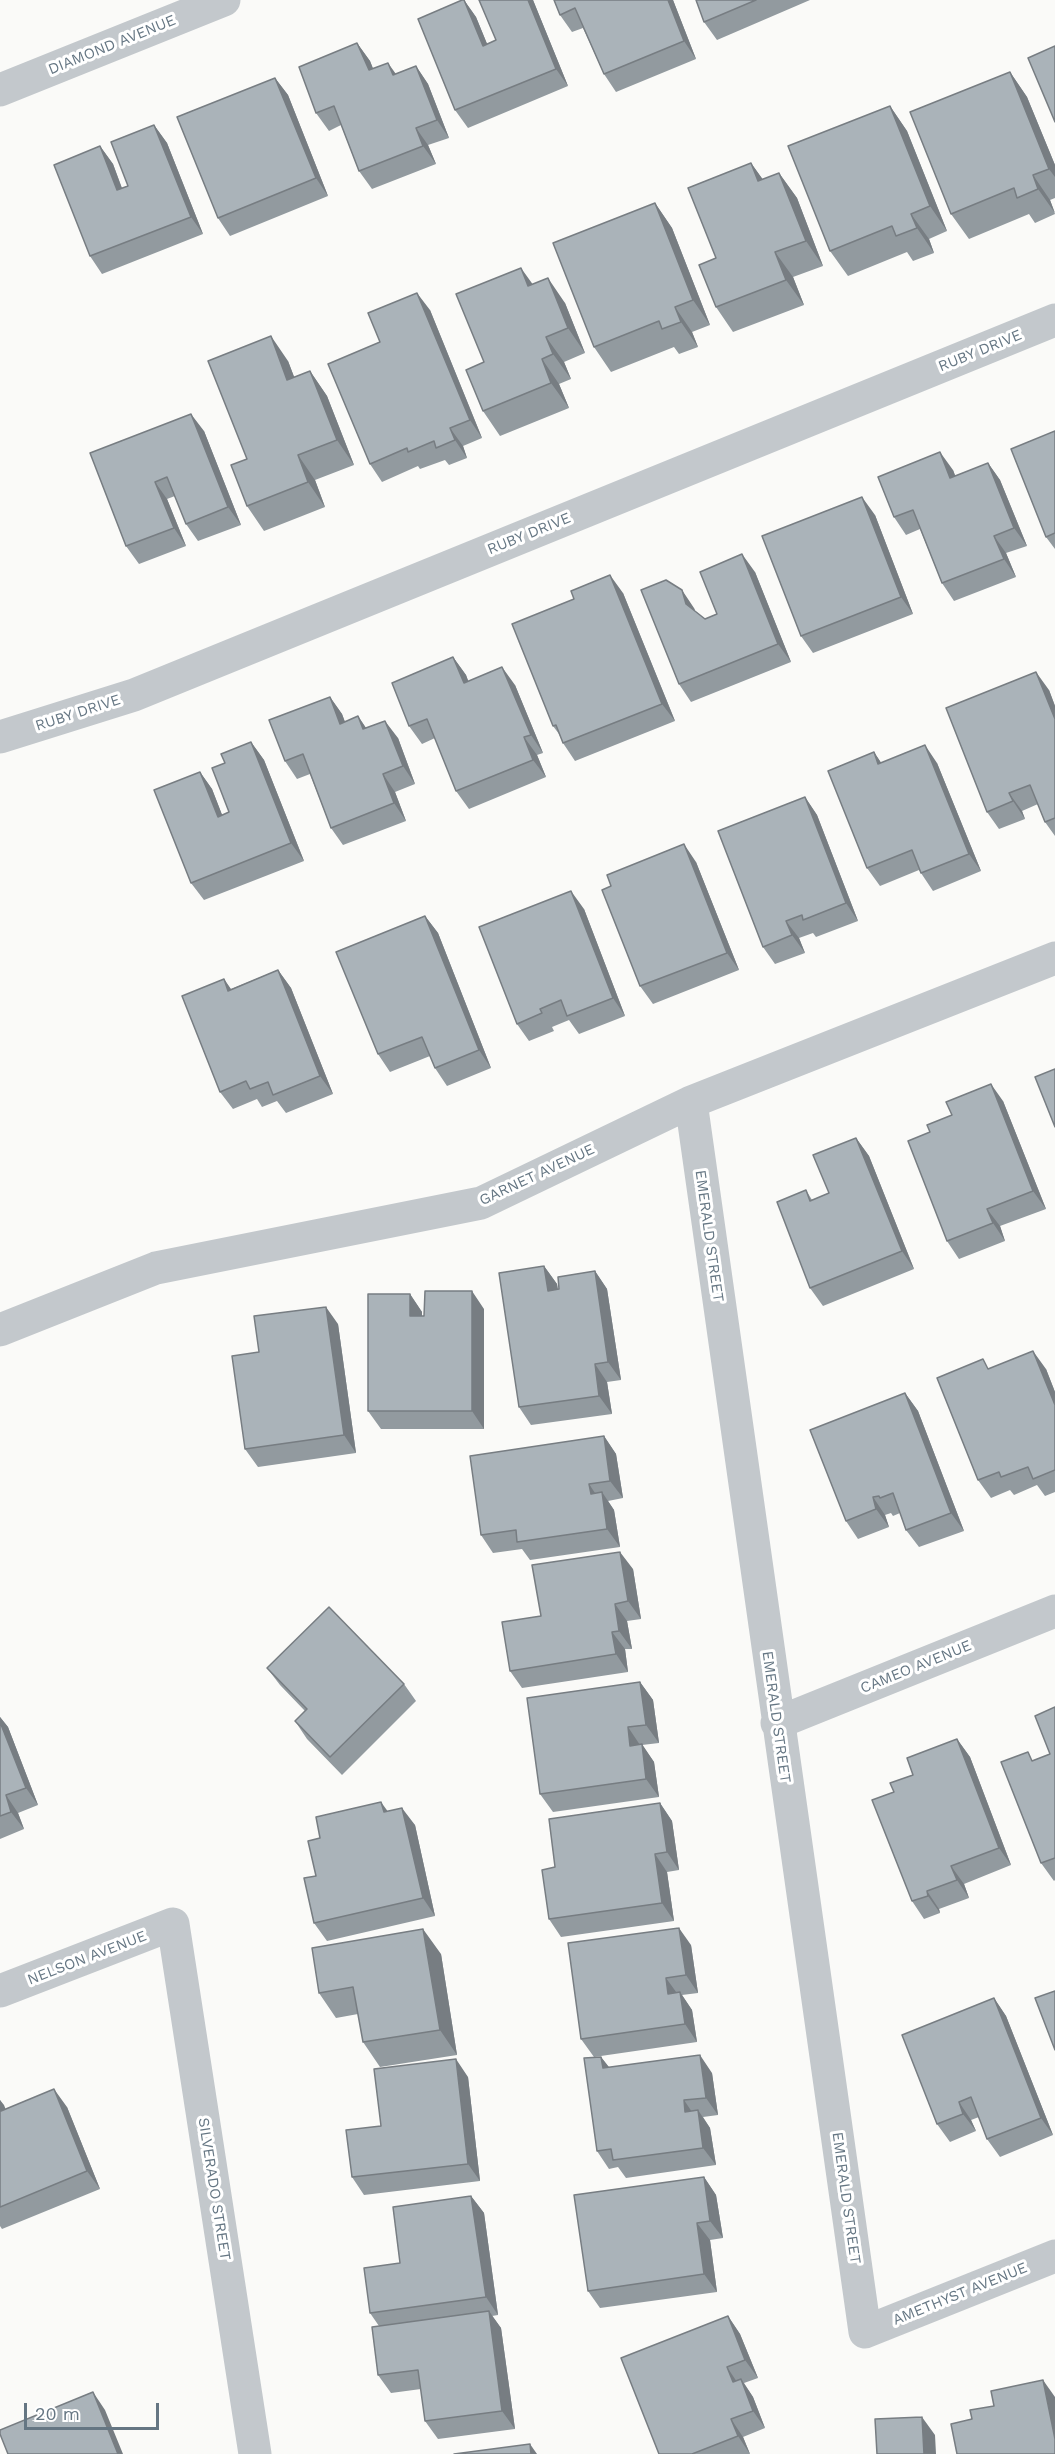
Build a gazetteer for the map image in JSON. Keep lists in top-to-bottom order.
{
  "streets": {
    "street": [
      "DIAMOND AVENUE",
      "RUBY DRIVE",
      "GARNET AVENUE",
      "EMERALD STREET",
      "CAMEO AVENUE",
      "NELSON AVENUE",
      "SILVERADO STREET",
      "AMETHYST AVENUE"
    ]
  },
  "crossings": [
    ["GARNET AVENUE", "EMERALD STREET"],
    ["EMERALD STREET", "CAMEO AVENUE"],
    ["EMERALD STREET", "AMETHYST AVENUE"],
    ["NELSON AVENUE", "SILVERADO STREET"]
  ],
  "scale_bar": "20 m"
}
